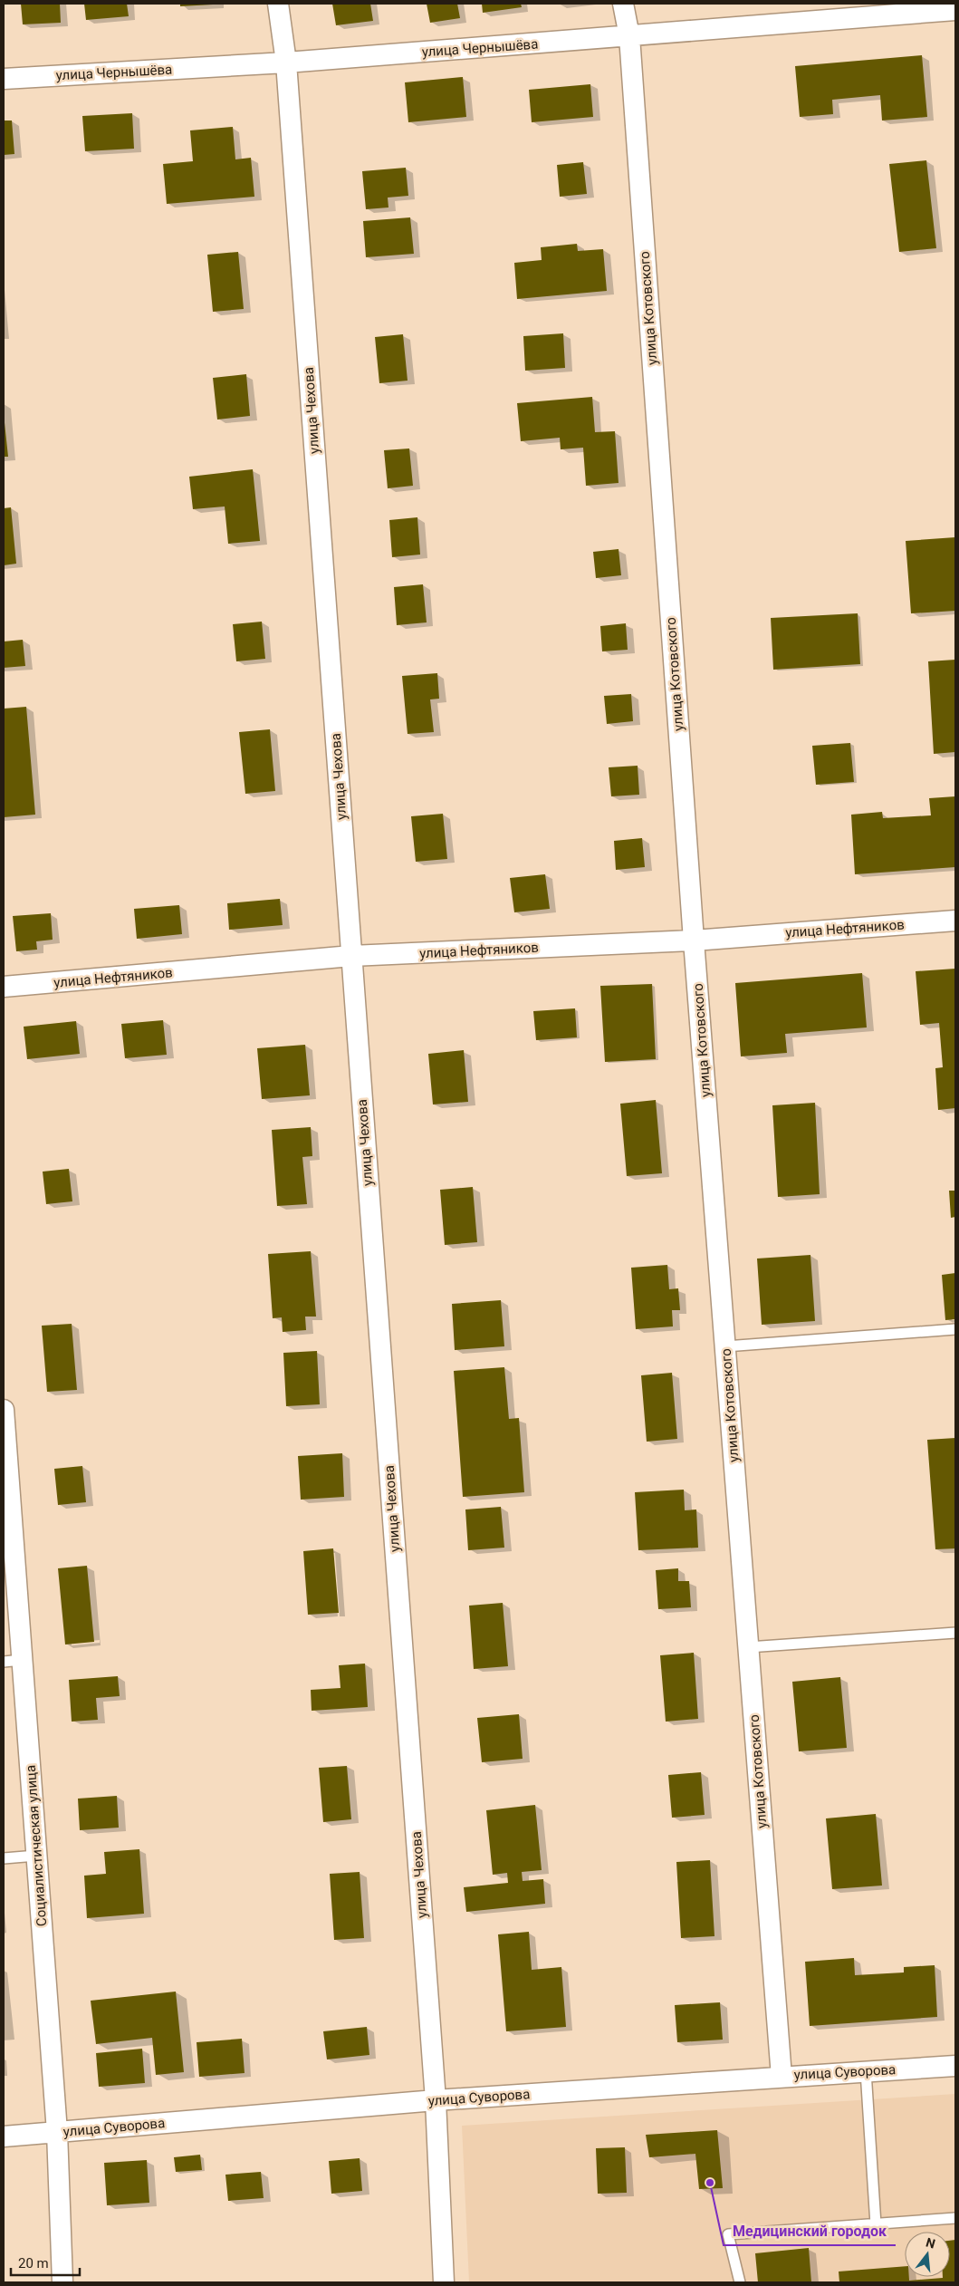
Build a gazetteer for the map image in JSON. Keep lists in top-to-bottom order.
{
  "streets": {
    "street": [
      "улица Чернышёва",
      "улица Котовского",
      "улица Чехова",
      "улица Нефтяников",
      "Социалистическая улица",
      "улица Суворова"
    ]
  },
  "crossings": [
    ["улица Чернышёва", "улица Котовского"],
    ["улица Чернышёва", "улица Чехова"],
    ["улица Котовского", "улица Нефтяников"],
    ["улица Котовского", "улица Суворова"],
    ["улица Чехова", "улица Нефтяников"],
    ["улица Чехова", "улица Суворова"],
    ["Социалистическая улица", "улица Суворова"]
  ],
  "places": ["Медицинский городок"],
  "scale_bar": "20 m",
  "north": "top"
}
